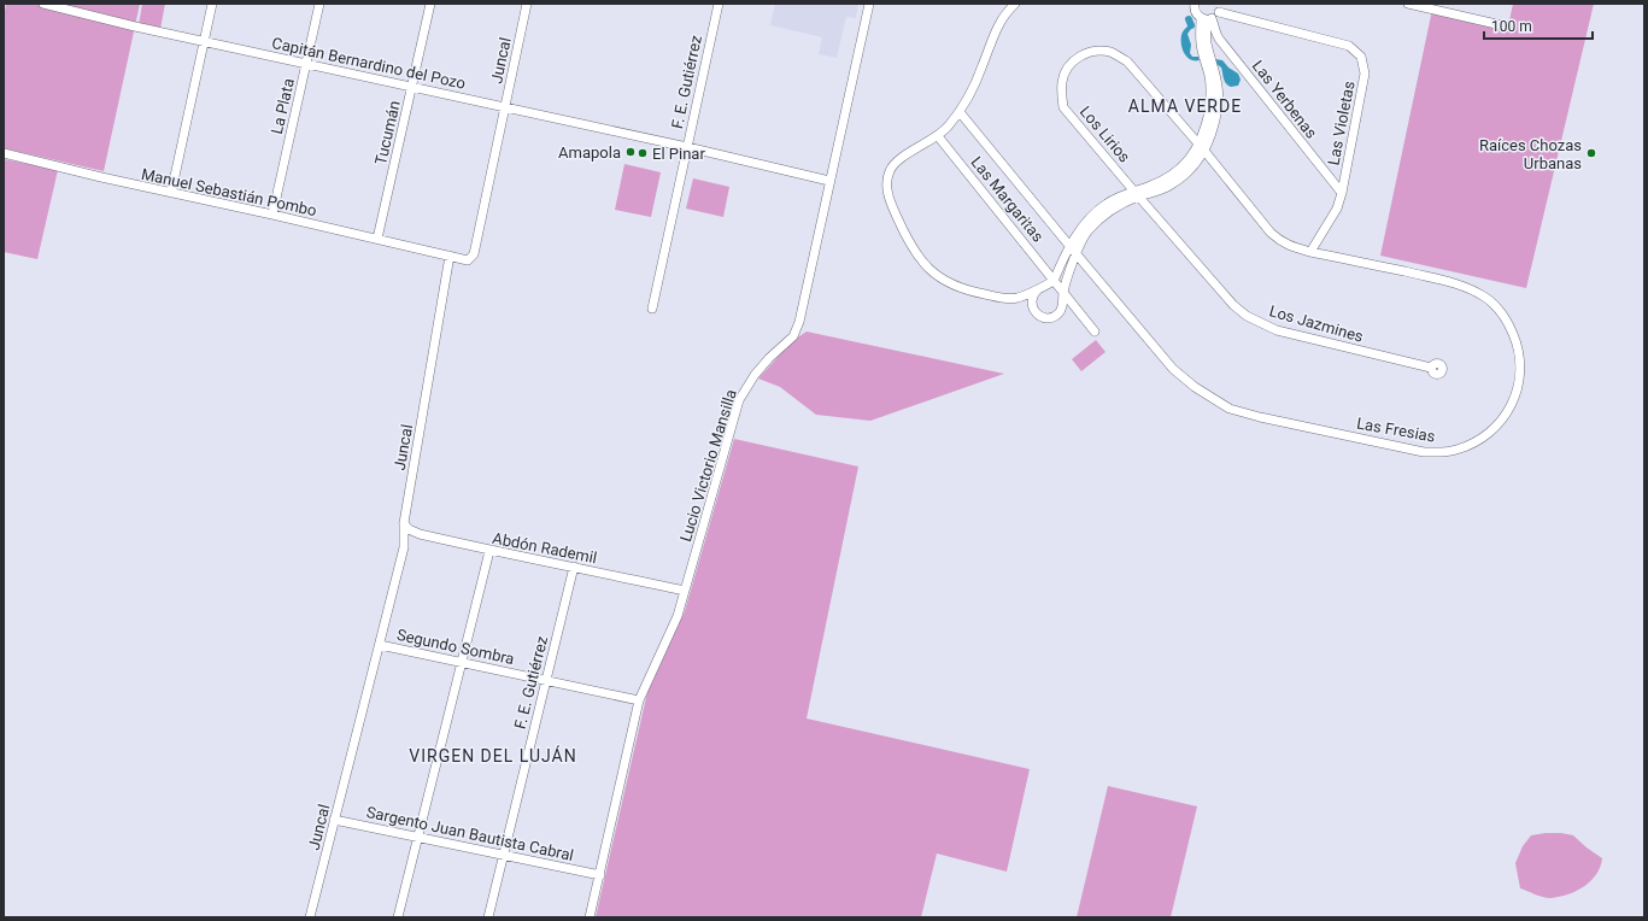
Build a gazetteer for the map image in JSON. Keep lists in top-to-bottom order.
{
  "streets": {
    "street": [
      "Juncal",
      "Capitán Bernardino del Pozo",
      "F. E. Gutiérrez",
      "Las Yerbenas",
      "La Plata",
      "Las Violetas",
      "Tucumán",
      "Los Lirios",
      "Manuel Sebastián Pombo",
      "Las Margaritas",
      "Los Jazmines",
      "Las Fresias",
      "Lucio Victorio Mansilla",
      "Abdón Rademil",
      "Segundo Sombra",
      "Sargento Juan Bautista Cabral"
    ]
  },
  "crossings": [
    ["Juncal", "Capitán Bernardino del Pozo"],
    ["Juncal", "Manuel Sebastián Pombo"],
    ["Juncal", "Abdón Rademil"],
    ["Juncal", "Segundo Sombra"],
    ["Juncal", "Sargento Juan Bautista Cabral"],
    ["Capitán Bernardino del Pozo", "F. E. Gutiérrez"],
    ["Capitán Bernardino del Pozo", "La Plata"],
    ["Capitán Bernardino del Pozo", "Tucumán"],
    ["Capitán Bernardino del Pozo", "Lucio Victorio Mansilla"],
    ["F. E. Gutiérrez", "Abdón Rademil"],
    ["F. E. Gutiérrez", "Segundo Sombra"],
    ["F. E. Gutiérrez", "Sargento Juan Bautista Cabral"],
    ["Las Yerbenas", "Las Violetas"],
    ["La Plata", "Manuel Sebastián Pombo"],
    ["Las Violetas", "Las Fresias"],
    ["Tucumán", "Manuel Sebastián Pombo"],
    ["Los Lirios", "Los Jazmines"],
    ["Los Lirios", "Las Fresias"],
    ["Las Margaritas", "Las Fresias"],
    ["Lucio Victorio Mansilla", "Abdón Rademil"],
    ["Lucio Victorio Mansilla", "Segundo Sombra"],
    ["Lucio Victorio Mansilla", "Sargento Juan Bautista Cabral"]
  ],
  "districts": ["ALMA VERDE", "VIRGEN DEL LUJÁN"],
  "places": ["Amapola", "El Pinar", "Raíces Chozas Urbanas"],
  "scale_bar": "100 m"
}
